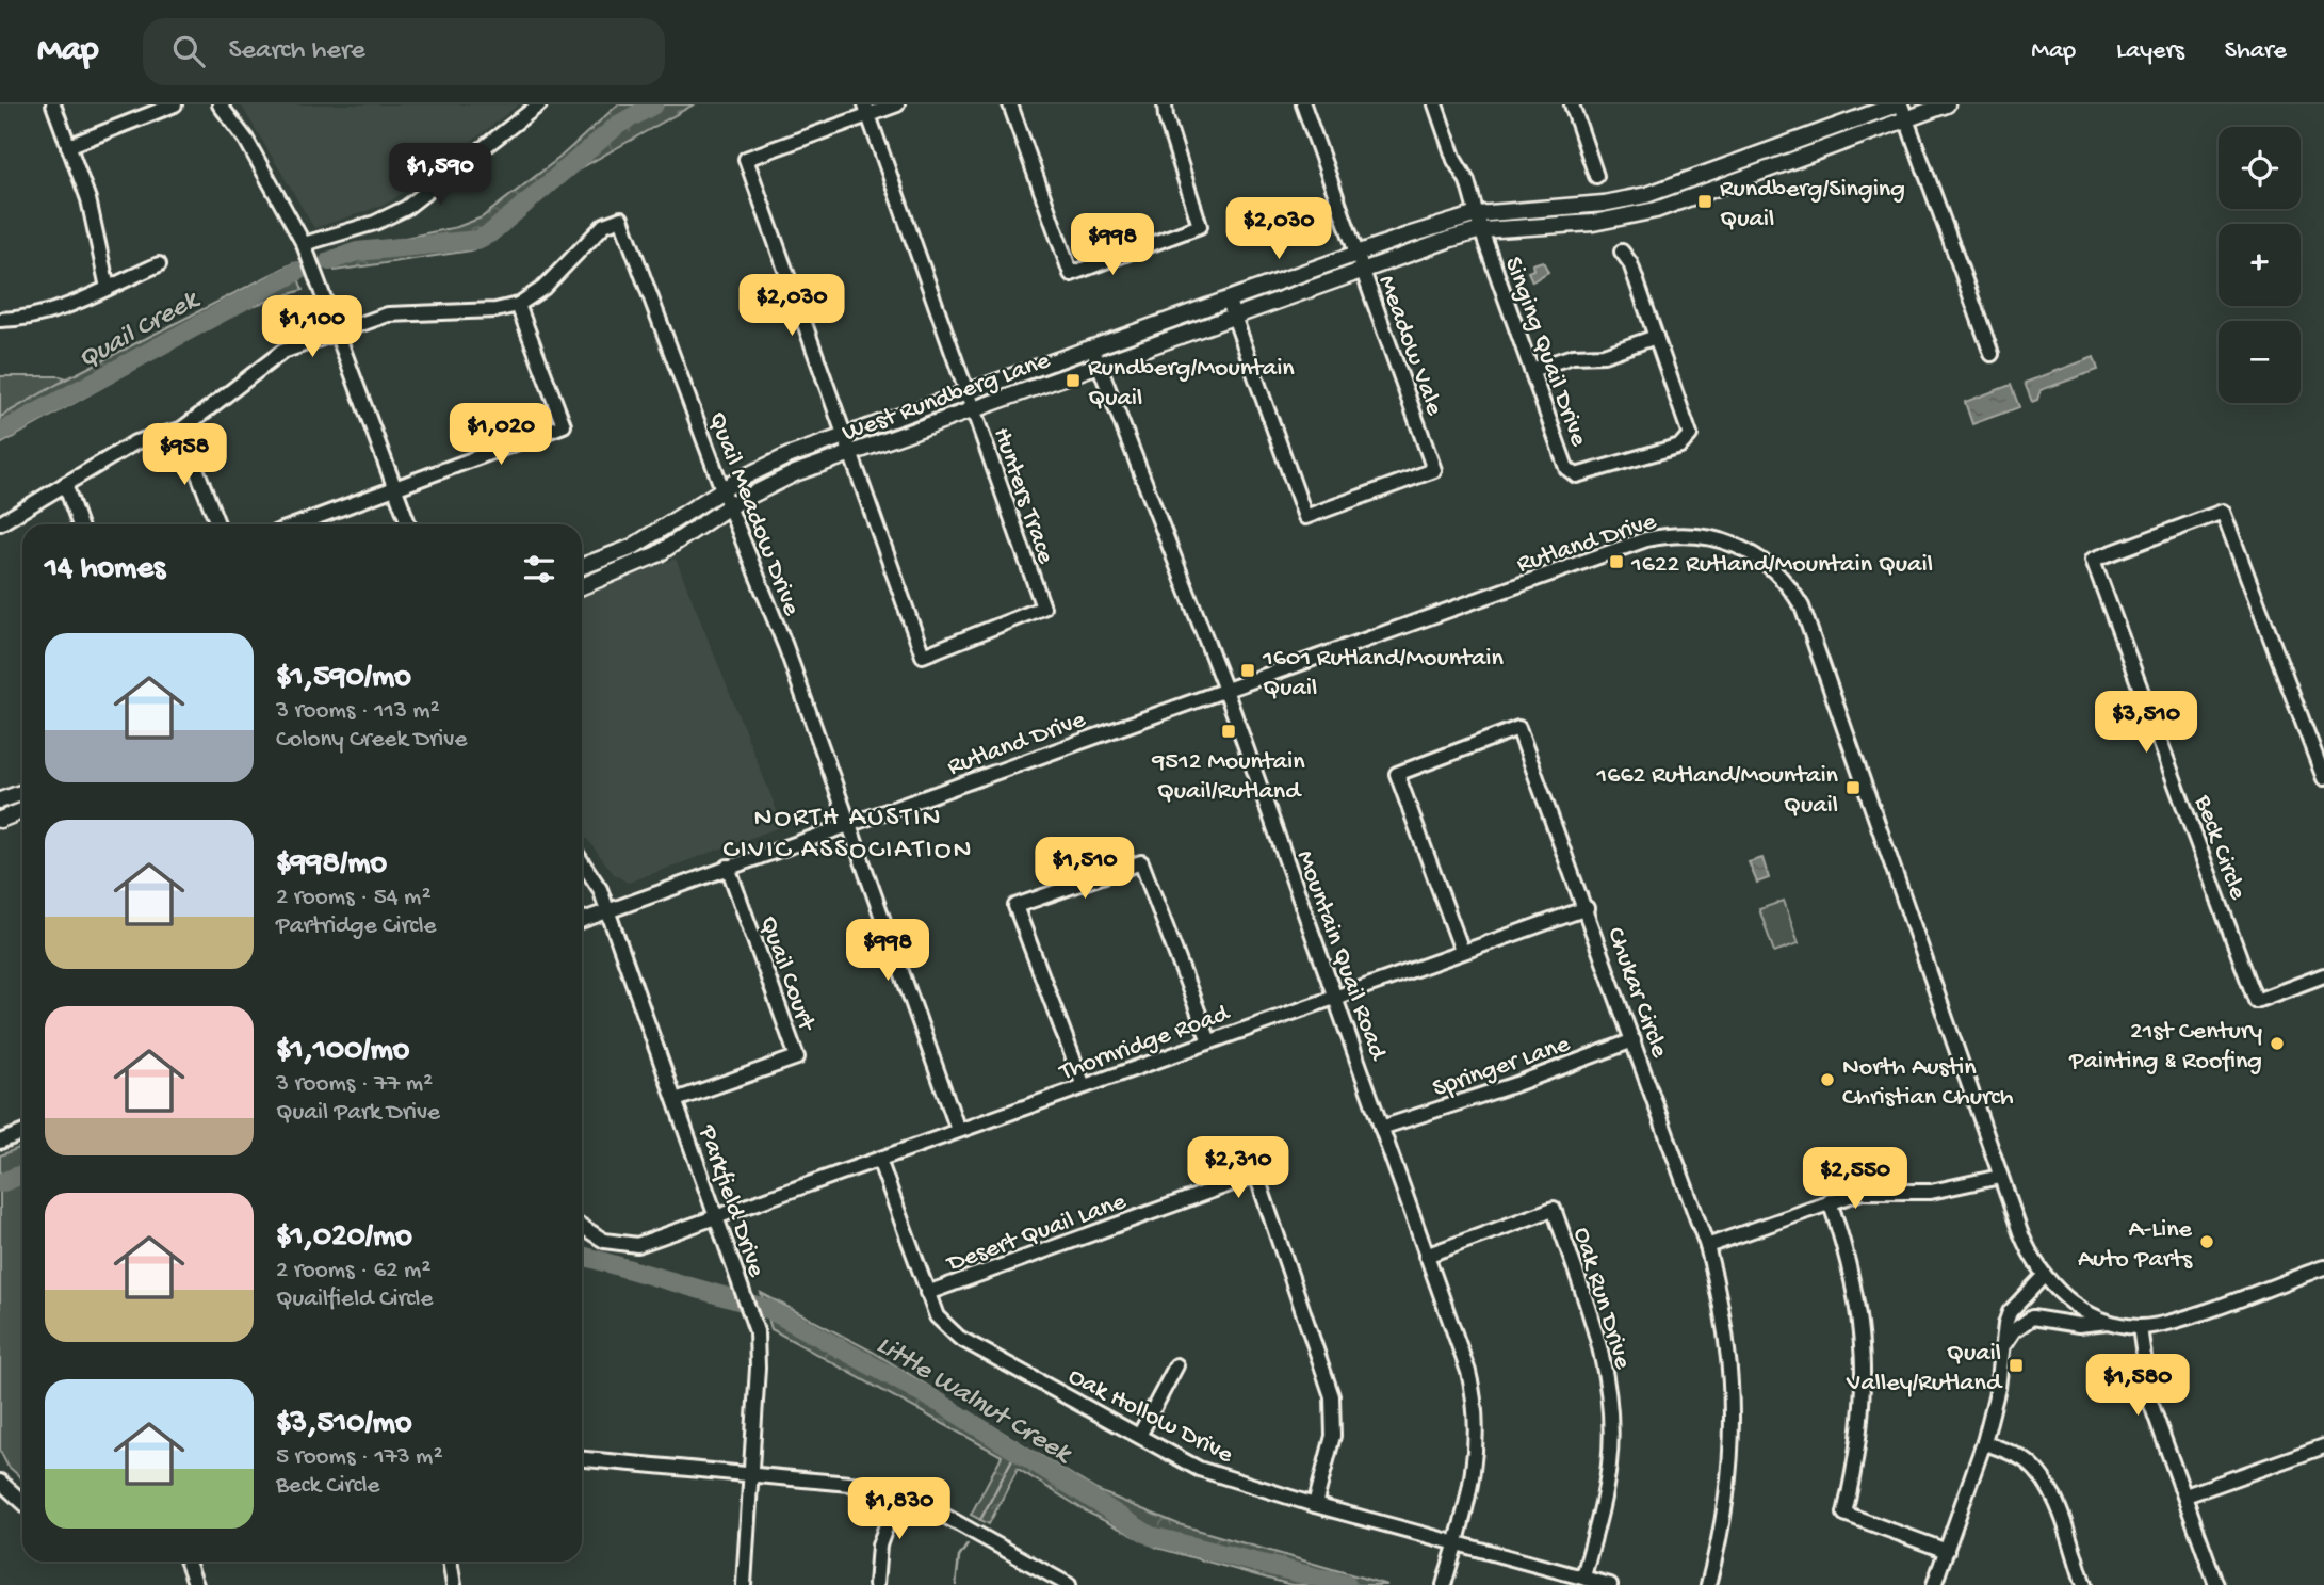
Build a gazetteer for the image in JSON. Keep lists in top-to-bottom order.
{
  "streets": {
    "main road": ["West Rundberg Lane"],
    "street": [
      "Meadow Vale",
      "Singing Quail Drive",
      "Hunters Trace",
      "Quail Meadow Drive",
      "Rutland Drive",
      "Beck Circle",
      "Mountain Quail Road",
      "Quail Court",
      "Chukar Circle",
      "Thornridge Road",
      "Springer Lane",
      "Parkfield Drive",
      "Desert Quail Lane",
      "Oak Run Drive",
      "Oak Hollow Drive"
    ]
  },
  "crossings": [
    ["Meadow Vale", "West Rundberg Lane"],
    ["Singing Quail Drive", "West Rundberg Lane"],
    ["West Rundberg Lane", "Hunters Trace"],
    ["West Rundberg Lane", "Quail Meadow Drive"],
    ["West Rundberg Lane", "Mountain Quail Road"],
    ["Quail Meadow Drive", "Rutland Drive"],
    ["Quail Meadow Drive", "Thornridge Road"],
    ["Rutland Drive", "Mountain Quail Road"],
    ["Rutland Drive", "Quail Court"],
    ["Rutland Drive", "Parkfield Drive"],
    ["Mountain Quail Road", "Thornridge Road"],
    ["Mountain Quail Road", "Springer Lane"],
    ["Mountain Quail Road", "Oak Run Drive"],
    ["Mountain Quail Road", "Oak Hollow Drive"],
    ["Quail Court", "Parkfield Drive"],
    ["Chukar Circle", "Thornridge Road"],
    ["Chukar Circle", "Springer Lane"],
    ["Thornridge Road", "Parkfield Drive"],
    ["Thornridge Road", "Oak Hollow Drive"],
    ["Desert Quail Lane", "Oak Hollow Drive"],
    ["Oak Run Drive", "Oak Hollow Drive"]
  ],
  "districts": ["NORTH AUSTIN CIVIC ASSOCIATION"],
  "water": ["Quail Creek", "Little Walnut Creek"],
  "places": {
    "transit": [
      "Rundberg/Singing Quail",
      "Rundberg/Mountain Quail",
      "1622 Rutland/Mountain Quail",
      "1601 Rutland/Mountain Quail",
      "9512 Mountain Quail/Rutland",
      "1662 Rutland/Mountain Quail",
      "Quail Valley/Rutland"
    ],
    "other": ["21st Century Painting & Roofing", "North Austin Christian Church", "A-Line Auto Parts"]
  },
  "page": {
    "header": "Map",
    "search": "Search here",
    "nav": ["Map", "Layers", "Share"],
    "map_buttons": ["+", "−"],
    "price": [
      "$1,590",
      "$2,030",
      "$998",
      "$2,030",
      "$1,100",
      "$1,020",
      "$958",
      "$3,510",
      "$1,510",
      "$998",
      "$2,310",
      "$2,550",
      "$1,580",
      "$1,830"
    ],
    "heading": "14 homes",
    "list": [
      {
        "name": "$1,590/mo",
        "note": "3 rooms · 113 m² · Colony Creek Drive"
      },
      {
        "name": "$998/mo",
        "note": "2 rooms · 54 m² · Partridge Circle"
      },
      {
        "name": "$1,100/mo",
        "note": "3 rooms · 77 m² · Quail Park Drive"
      },
      {
        "name": "$1,020/mo",
        "note": "2 rooms · 62 m² · Quailfield Circle"
      },
      {
        "name": "$3,510/mo",
        "note": "5 rooms · 173 m² · Beck Circle"
      }
    ]
  }
}
